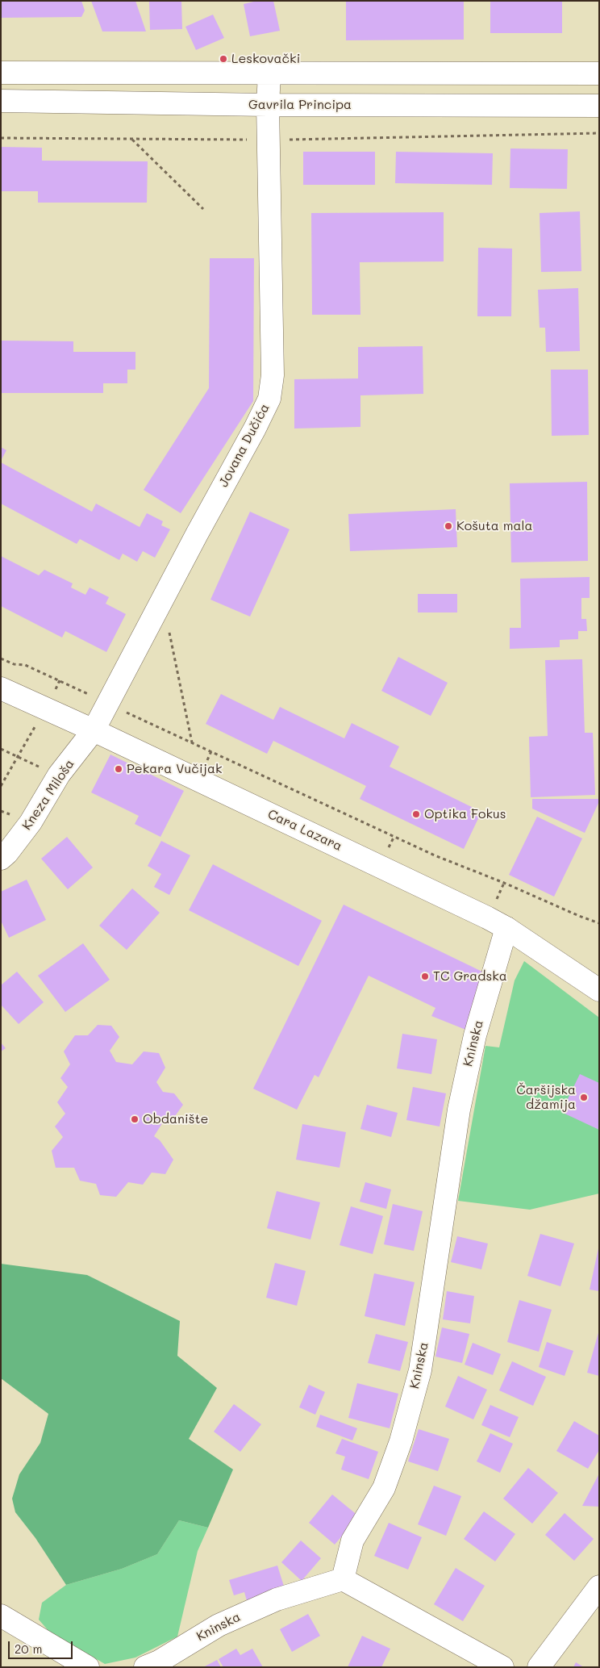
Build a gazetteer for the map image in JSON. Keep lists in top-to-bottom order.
{
  "streets": {
    "street": [
      "Gavrila Principa",
      "Jovana Dučića",
      "Kneza Miloša",
      "Cara Lazara",
      "Kninska"
    ]
  },
  "crossings": [
    ["Gavrila Principa", "Jovana Dučića"],
    ["Jovana Dučića", "Kneza Miloša"],
    ["Jovana Dučića", "Cara Lazara"],
    ["Kneza Miloša", "Cara Lazara"],
    ["Cara Lazara", "Kninska"]
  ],
  "places": [
    "Leskovački",
    "Košuta mala",
    "Pekara Vučijak",
    "Optika Fokus",
    "TC Gradska",
    "Čaršijska džamija",
    "Obdanište"
  ],
  "scale_bar": "20 m"
}
